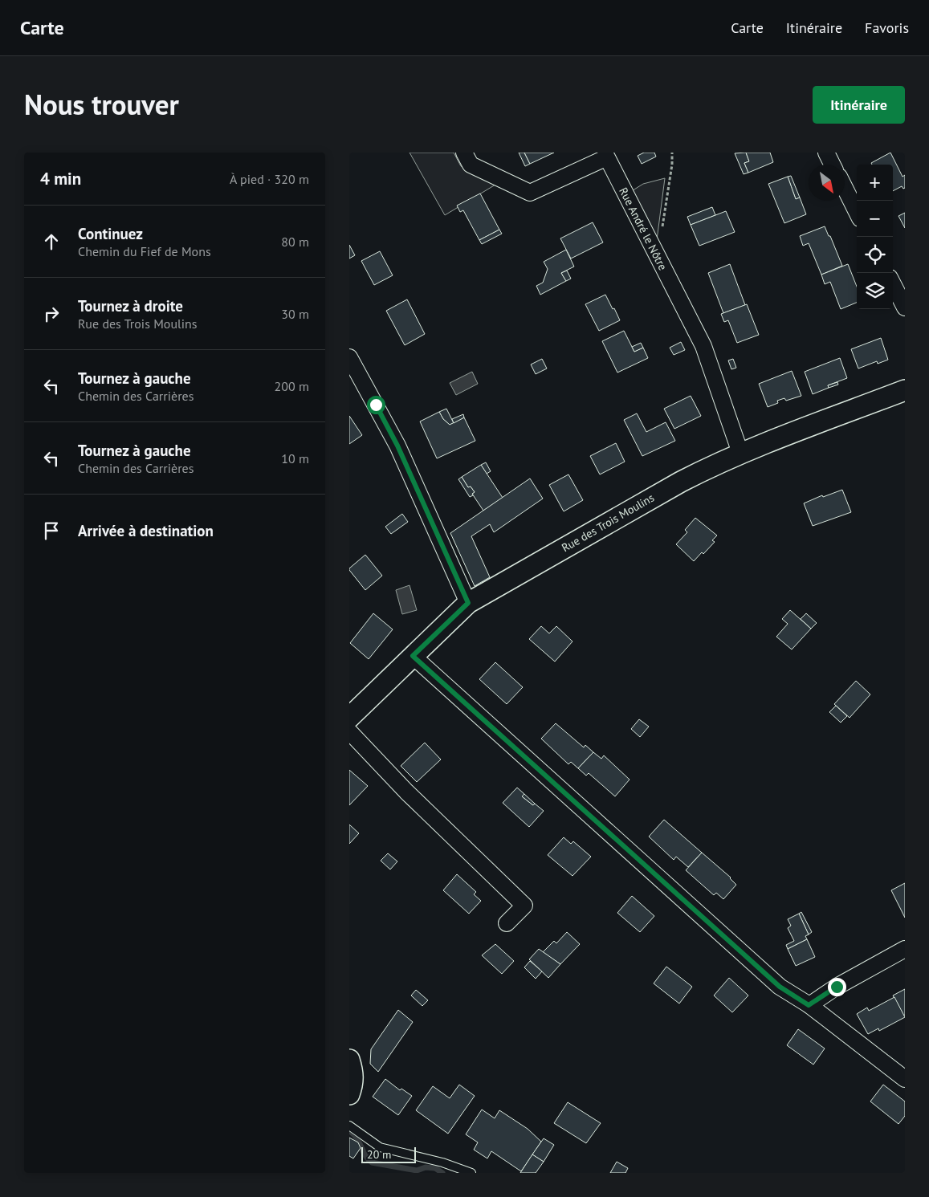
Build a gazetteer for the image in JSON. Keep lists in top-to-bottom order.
{
  "streets": {
    "street": ["Rue André le Nôtre", "Rue des Trois Moulins"]
  },
  "crossings": [
    ["Rue André le Nôtre", "Rue des Trois Moulins"]
  ],
  "scale_bar": "20 m",
  "north": "bottom right",
  "page": {
    "header": "Carte",
    "nav": ["Carte", "Itinéraire", "Favoris"],
    "title": "Nous trouver",
    "buttons": "Itinéraire",
    "heading": ["4 min", "À pied · 320 m"],
    "map_buttons": ["+", "−"],
    "list": [
      ["Continuez", "Chemin du Fief de Mons", "80 m"],
      ["Tournez à droite", "Rue des Trois Moulins", "30 m"],
      ["Tournez à gauche", "Chemin des Carrières", "200 m"],
      ["Tournez à gauche", "Chemin des Carrières", "10 m"],
      "Arrivée à destination"
    ],
    "scale": "20 m"
  }
}
